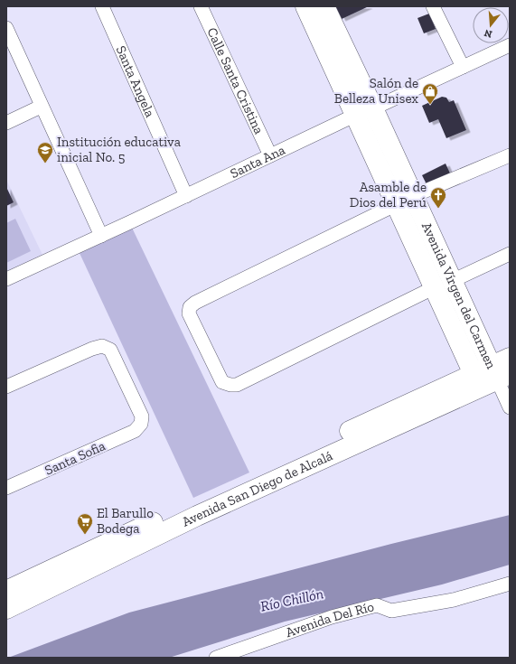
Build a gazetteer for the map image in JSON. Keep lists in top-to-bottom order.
{
  "streets": {
    "main road": ["Avenida Vírgen del Carmen", "Avenida San Diego de Alcalá"],
    "street": [
      "Santa Angela",
      "Calle Santa Cristina",
      "Santa Ana",
      "Santa Sofia",
      "Avenida Del Río"
    ]
  },
  "crossings": [
    ["Santa Angela", "Santa Ana"],
    ["Calle Santa Cristina", "Santa Ana"],
    ["Santa Ana", "Avenida Vírgen del Carmen"],
    ["Avenida Vírgen del Carmen", "Avenida San Diego de Alcalá"]
  ],
  "water": ["Río Chillón"],
  "places": {
    "shop": ["Salón de Belleza Unisex"],
    "school or university": ["Institución educativa inicial No. 5"],
    "church": ["Asamble de Dios del Perú"],
    "supermarket": ["El Barullo Bodega"]
  },
  "north": "bottom"
}
